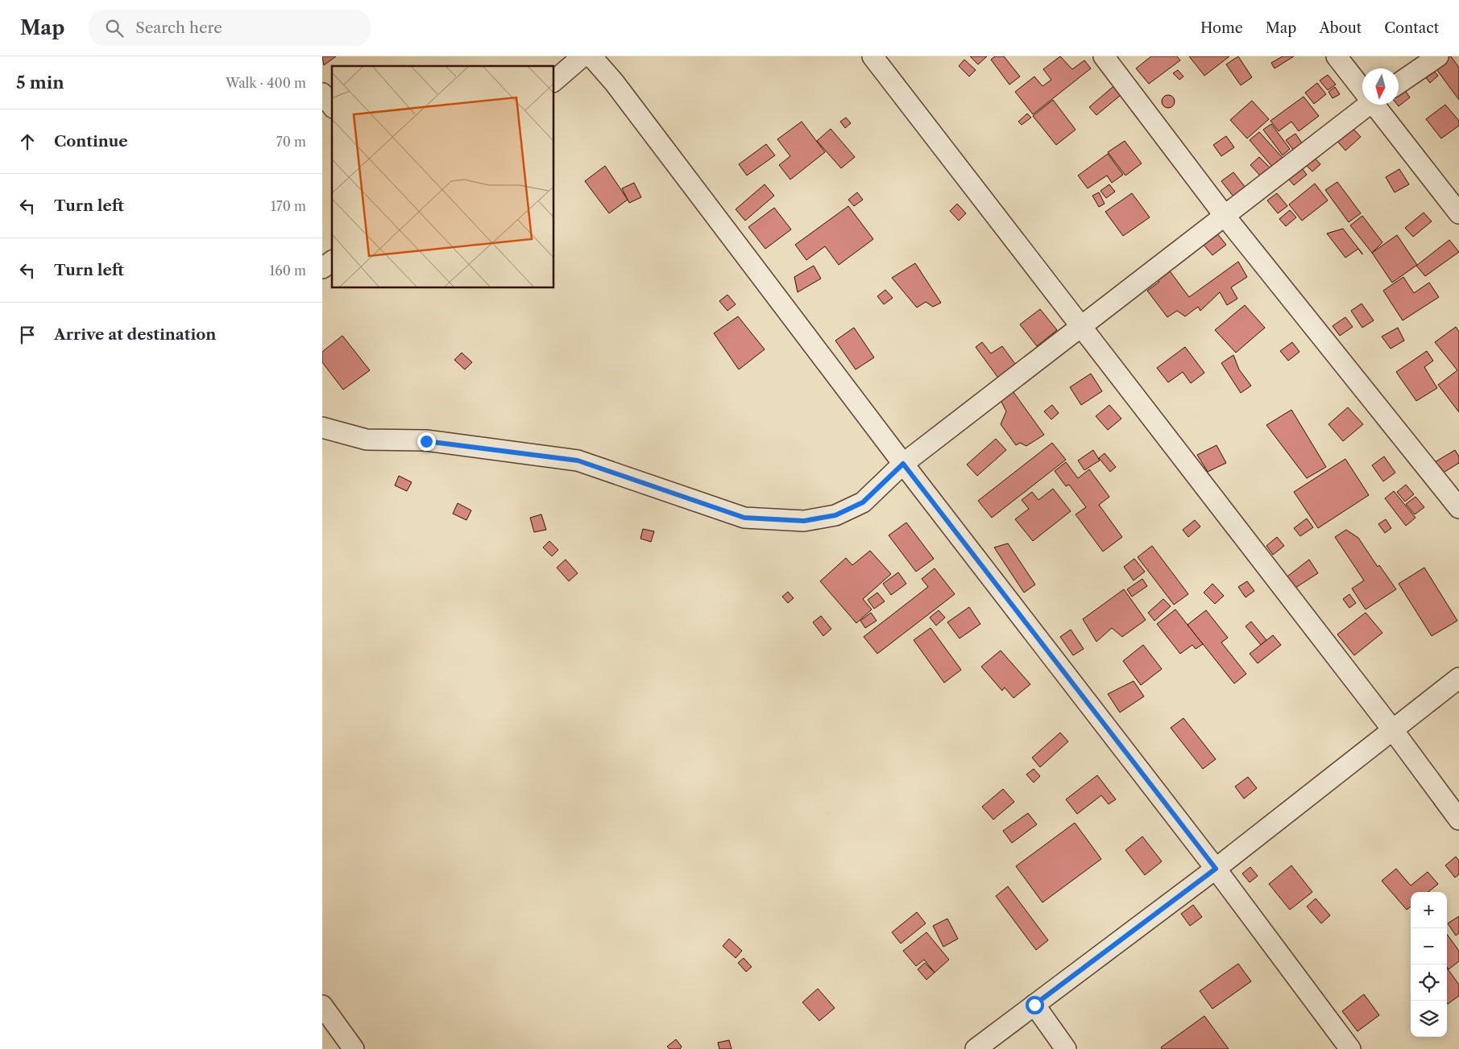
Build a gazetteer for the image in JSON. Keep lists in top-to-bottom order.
{
  "north": "bottom",
  "page": {
    "header": "Map",
    "search": "Search here",
    "nav": [
      "Home",
      "Map",
      "About",
      "Contact"
    ],
    "heading": ["5 min", "Walk · 400 m"],
    "list": [
      ["Continue", "70 m"],
      ["Turn left", "170 m"],
      ["Turn left", "160 m"],
      "Arrive at destination"
    ],
    "map_buttons": ["+", "−"]
  }
}
